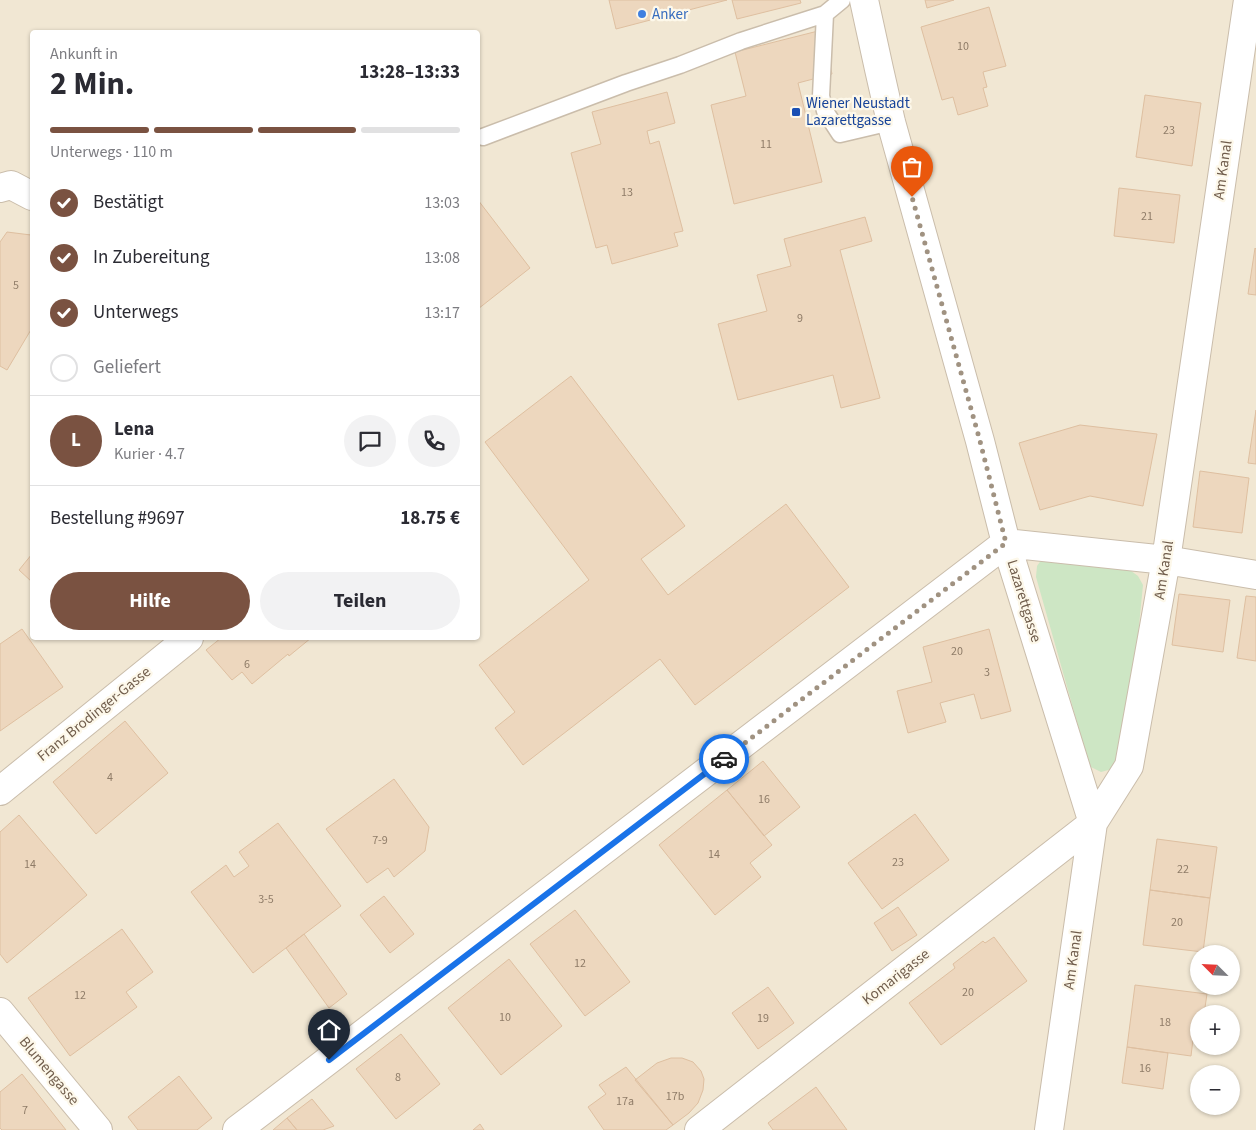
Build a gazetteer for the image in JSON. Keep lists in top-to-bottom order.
{
  "streets": {
    "street": [
      "Am Kanal",
      "Lazarettgasse",
      "Franz Brodinger-Gasse",
      "Komarigasse",
      "Blumengasse"
    ]
  },
  "crossings": [
    ["Am Kanal", "Lazarettgasse"],
    ["Am Kanal", "Komarigasse"],
    ["Lazarettgasse", "Komarigasse"]
  ],
  "places": {
    "other": ["Anker"],
    "transit": ["Wiener Neustadt Lazarettgasse"]
  },
  "house_numbers": [
    "10",
    "23",
    "11",
    "13",
    "21",
    "5",
    "9",
    "20",
    "6",
    "3",
    "4",
    "16",
    "7-9",
    "14",
    "23",
    "14",
    "22",
    "3-5",
    "20",
    "12",
    "20",
    "12",
    "10",
    "19",
    "18",
    "16",
    "8",
    "17b",
    "17a",
    "7"
  ],
  "north": "top left",
  "page": {
    "heading": ["2 Min.", "Ankunft in", "13:28–13:33"],
    "panel": [
      "Lena",
      "Kurier · 4.7",
      "Bestellung #9697",
      "18.75 €"
    ],
    "bar": "Unterwegs · 110 m",
    "list": [
      ["Bestätigt", "13:03"],
      ["In Zubereitung", "13:08"],
      ["Unterwegs", "13:17"],
      "Geliefert"
    ],
    "round": "L",
    "buttons": ["Hilfe", "Teilen"],
    "map_buttons": ["+", "−"]
  }
}
